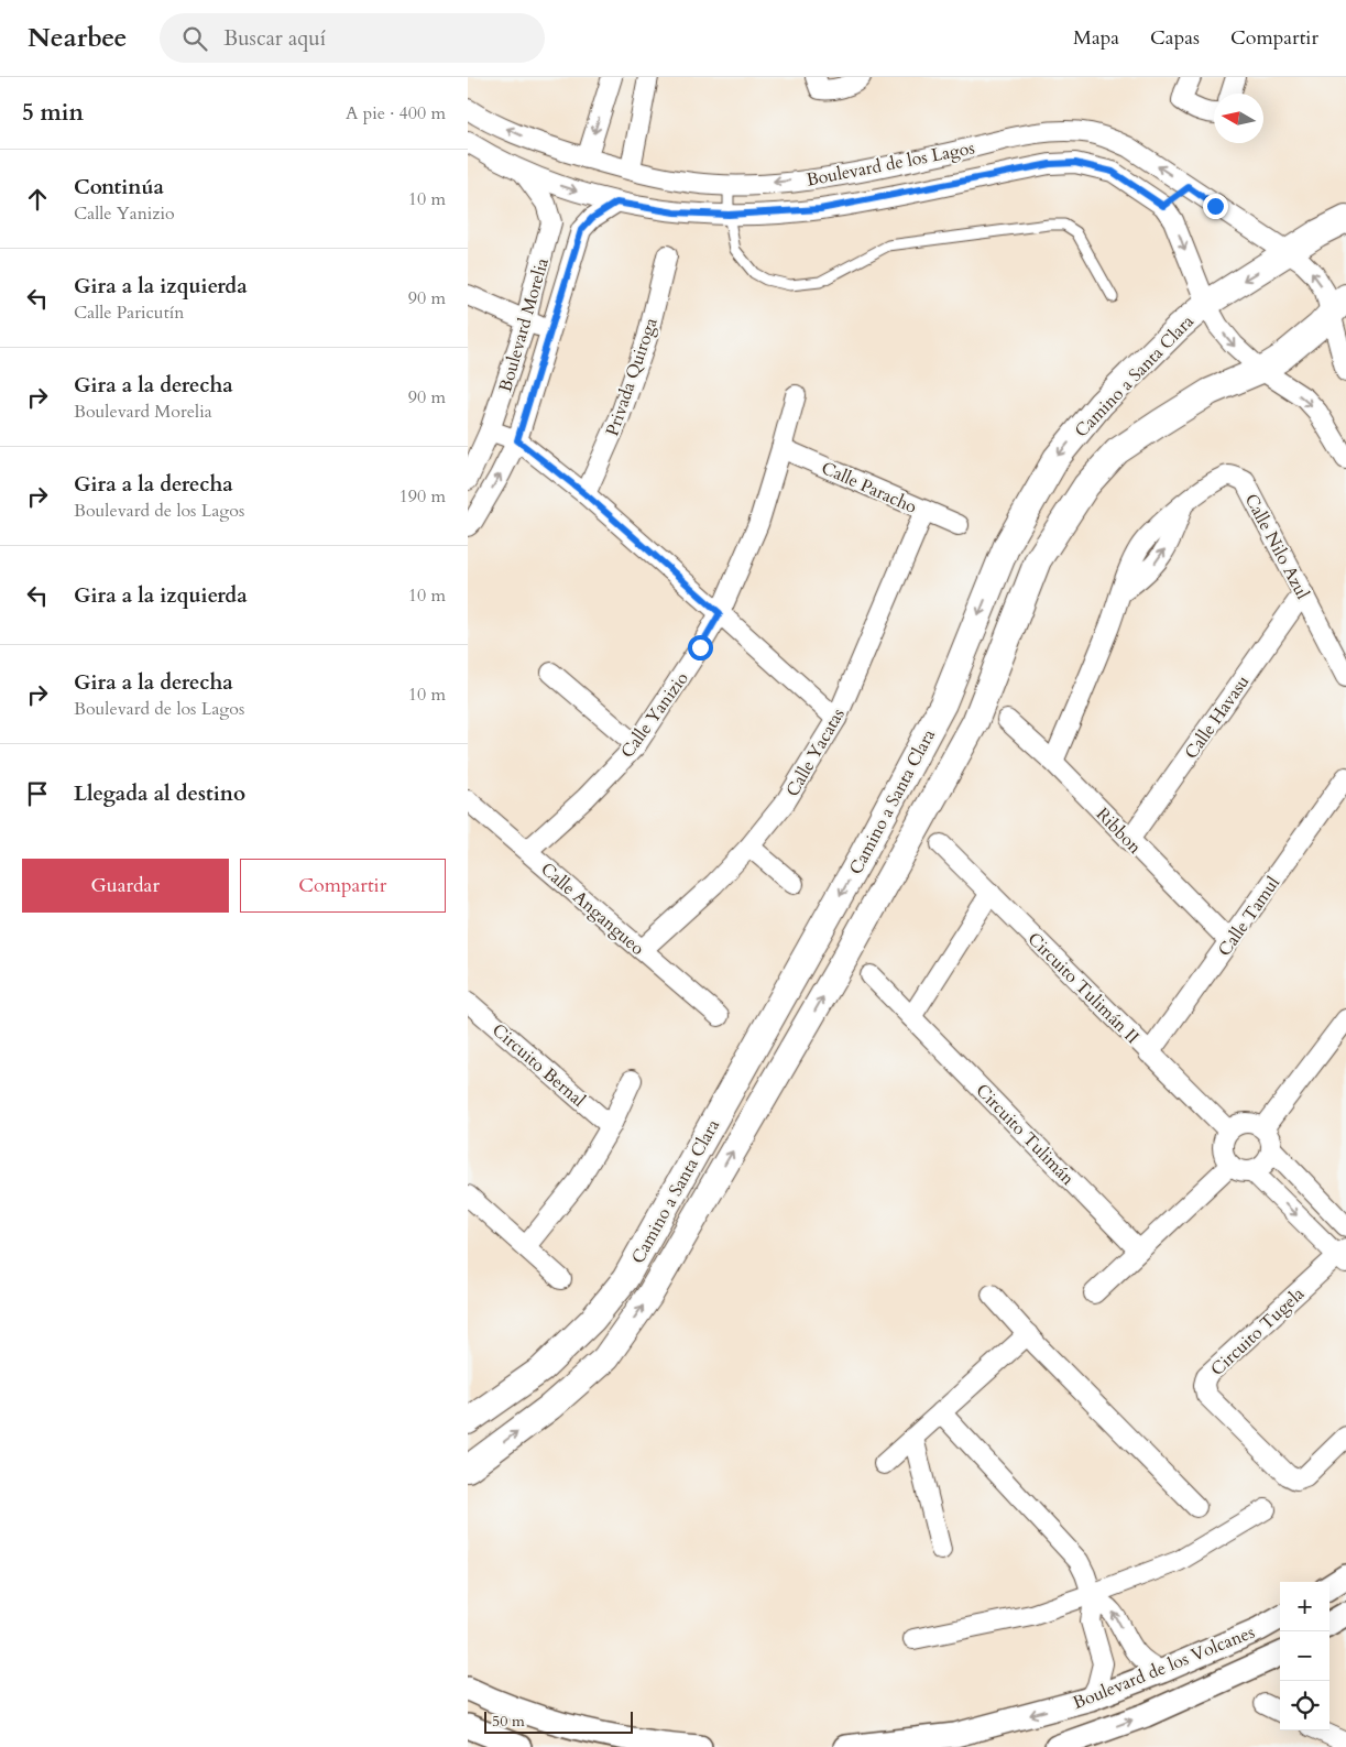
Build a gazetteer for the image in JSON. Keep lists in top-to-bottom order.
{
  "streets": {
    "main road": ["Camino a Santa Clara"],
    "street": [
      "Boulevard de los Lagos",
      "Boulevard Morelia",
      "Privada Quiroga",
      "Calle Paracho",
      "Calle Nilo Azul",
      "Calle Yanizio",
      "Calle Havasu",
      "Calle Yacatas",
      "Ribbon",
      "Calle Angangueo",
      "Calle Tamul",
      "Circuito Tulimán II",
      "Circuito Bernal",
      "Circuito Tulimán",
      "Circuito Tugela",
      "Boulevard de los Volcanes"
    ]
  },
  "crossings": [
    ["Boulevard de los Lagos", "Camino a Santa Clara"],
    ["Calle Paracho", "Calle Yanizio"],
    ["Calle Paracho", "Calle Yacatas"],
    ["Calle Nilo Azul", "Calle Havasu"],
    ["Calle Nilo Azul", "Ribbon"],
    ["Calle Yanizio", "Calle Angangueo"],
    ["Calle Havasu", "Ribbon"],
    ["Calle Yacatas", "Calle Angangueo"],
    ["Ribbon", "Calle Tamul"],
    ["Calle Tamul", "Circuito Tulimán II"]
  ],
  "scale_bar": "50 m",
  "north": "left",
  "page": {
    "header": "Nearbee",
    "search": "Buscar aquí",
    "nav": ["Mapa", "Capas", "Compartir"],
    "heading": ["5 min", "A pie · 400 m"],
    "list": [
      ["Continúa", "Calle Yanizio", "10 m"],
      ["Gira a la izquierda", "Calle Paricutín", "90 m"],
      ["Gira a la derecha", "Boulevard Morelia", "90 m"],
      ["Gira a la derecha", "Boulevard de los Lagos", "190 m"],
      ["Gira a la izquierda", "10 m"],
      ["Gira a la derecha", "Boulevard de los Lagos", "10 m"],
      "Llegada al destino"
    ],
    "buttons": ["Guardar", "Compartir"],
    "map_buttons": ["+", "−"],
    "scale": "50 m"
  }
}
